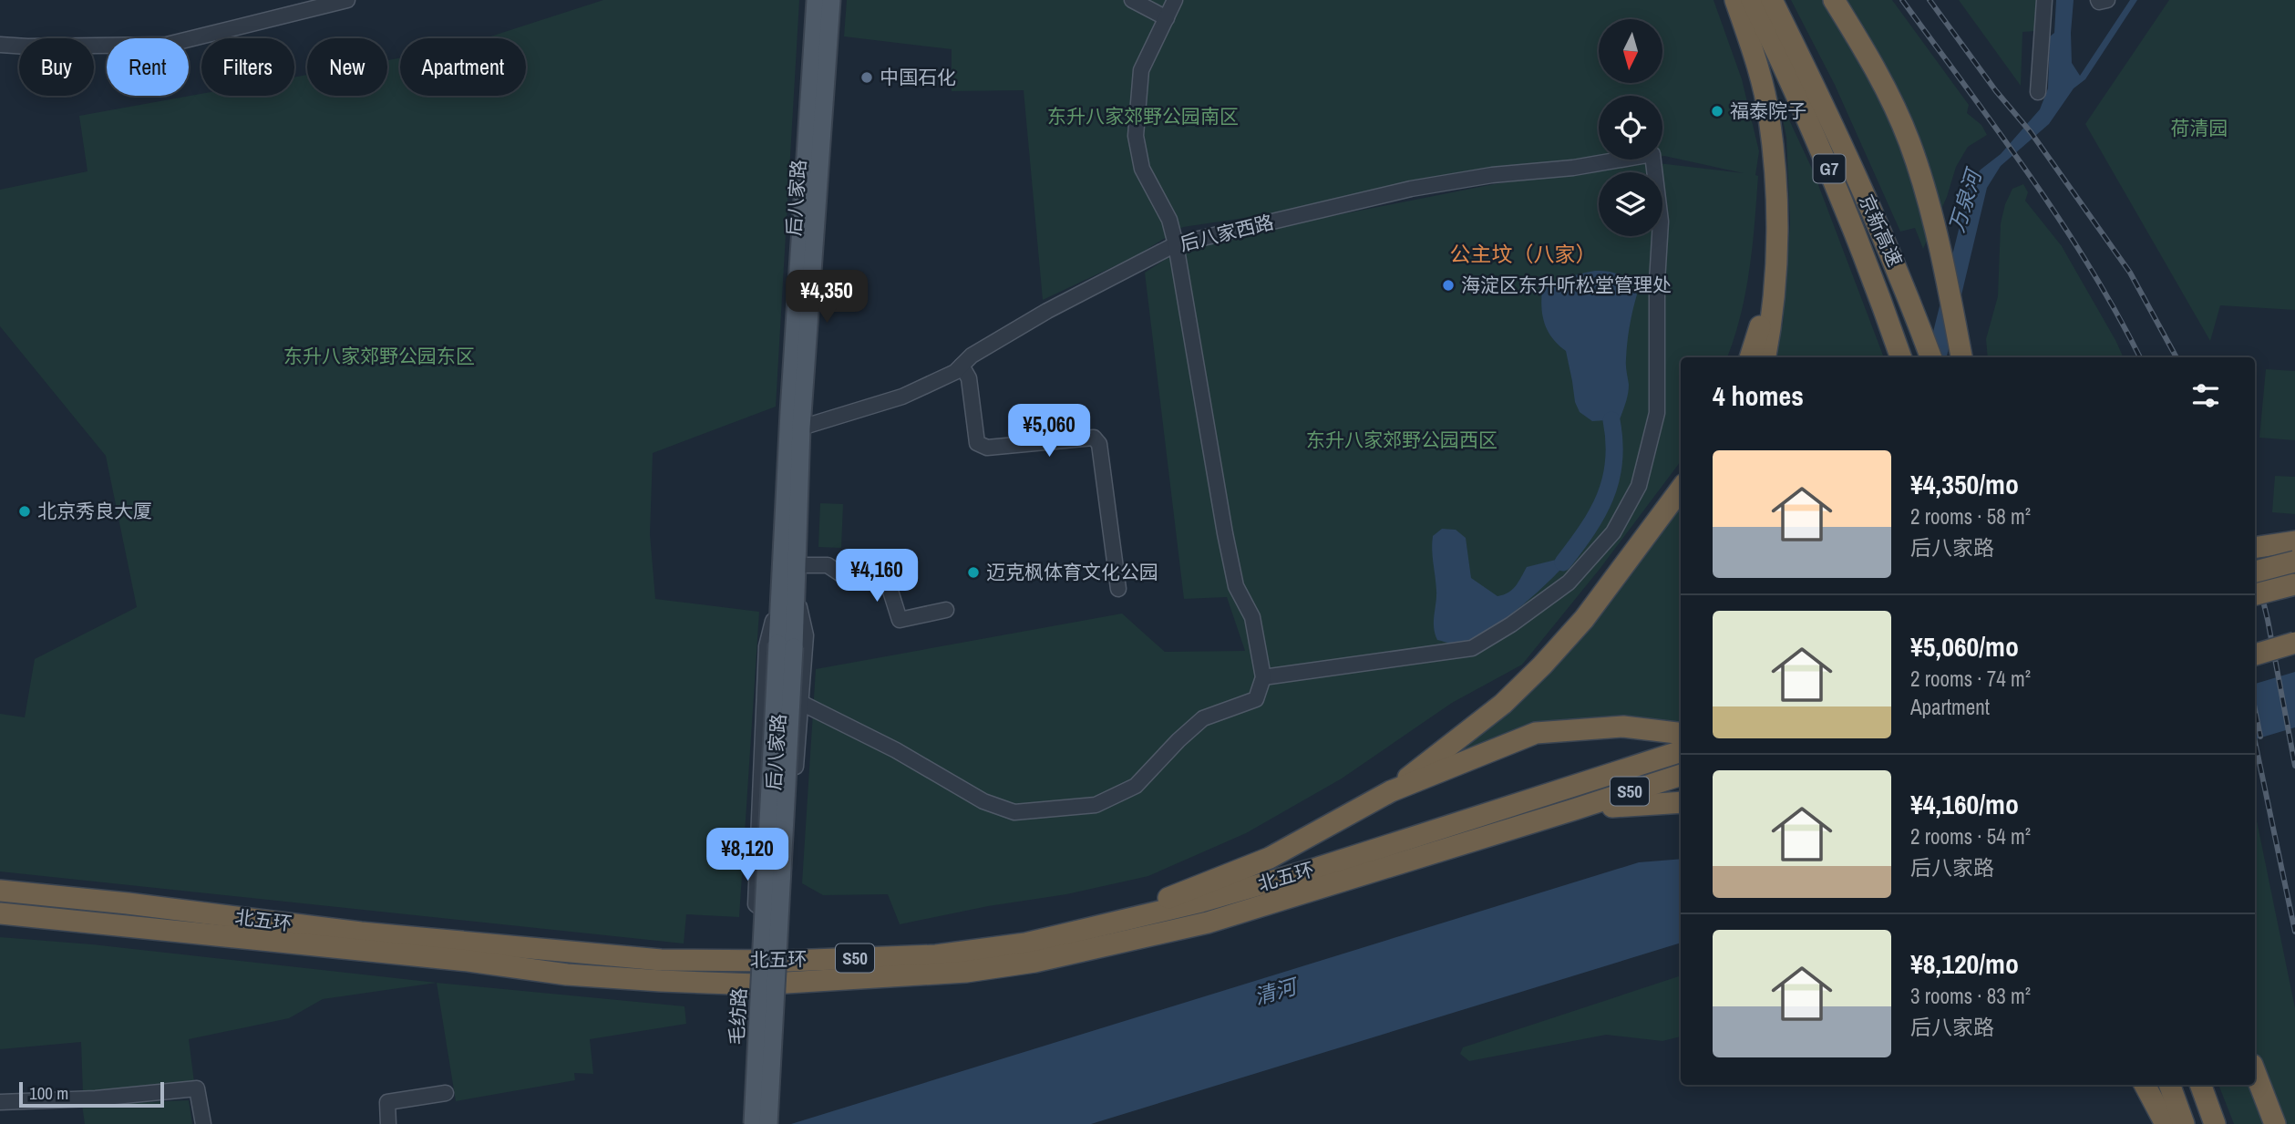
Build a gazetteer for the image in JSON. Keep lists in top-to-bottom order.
{
  "streets": {
    "highway": [
      "G7",
      "京新高速",
      "S50",
      "北五环"
    ],
    "main road": ["后八家路", "毛纺路"],
    "street": ["后八家西路"]
  },
  "crossings": [
    ["后八家路", "后八家西路"],
    ["后八家路", "毛纺路"]
  ],
  "districts": ["公主坟（八家）"],
  "water": ["万泉河", "清河"],
  "parks": [
    "东升八家郊野公园南区",
    "荷清园",
    "东升八家郊野公园东区",
    "东升八家郊野公园西区"
  ],
  "places": [
    "中国石化",
    "福泰院子",
    "海淀区东升听松堂管理处",
    "北京秀良大厦",
    "迈克枫体育文化公园"
  ],
  "scale_bar": "100 m",
  "north": "bottom",
  "page": {
    "chip": [
      "Buy",
      "Rent",
      "Filters",
      "New",
      "Apartment"
    ],
    "price": [
      "¥4,350",
      "¥5,060",
      "¥4,160",
      "¥8,120"
    ],
    "heading": "4 homes",
    "list": [
      {
        "name": "¥4,350/mo",
        "note": "2 rooms · 58 m² · 后八家路"
      },
      {
        "name": "¥5,060/mo",
        "note": "2 rooms · 74 m² · Apartment"
      },
      {
        "name": "¥4,160/mo",
        "note": "2 rooms · 54 m² · 后八家路"
      },
      {
        "name": "¥8,120/mo",
        "note": "3 rooms · 83 m² · 后八家路"
      }
    ],
    "scale": "100 m"
  }
}
